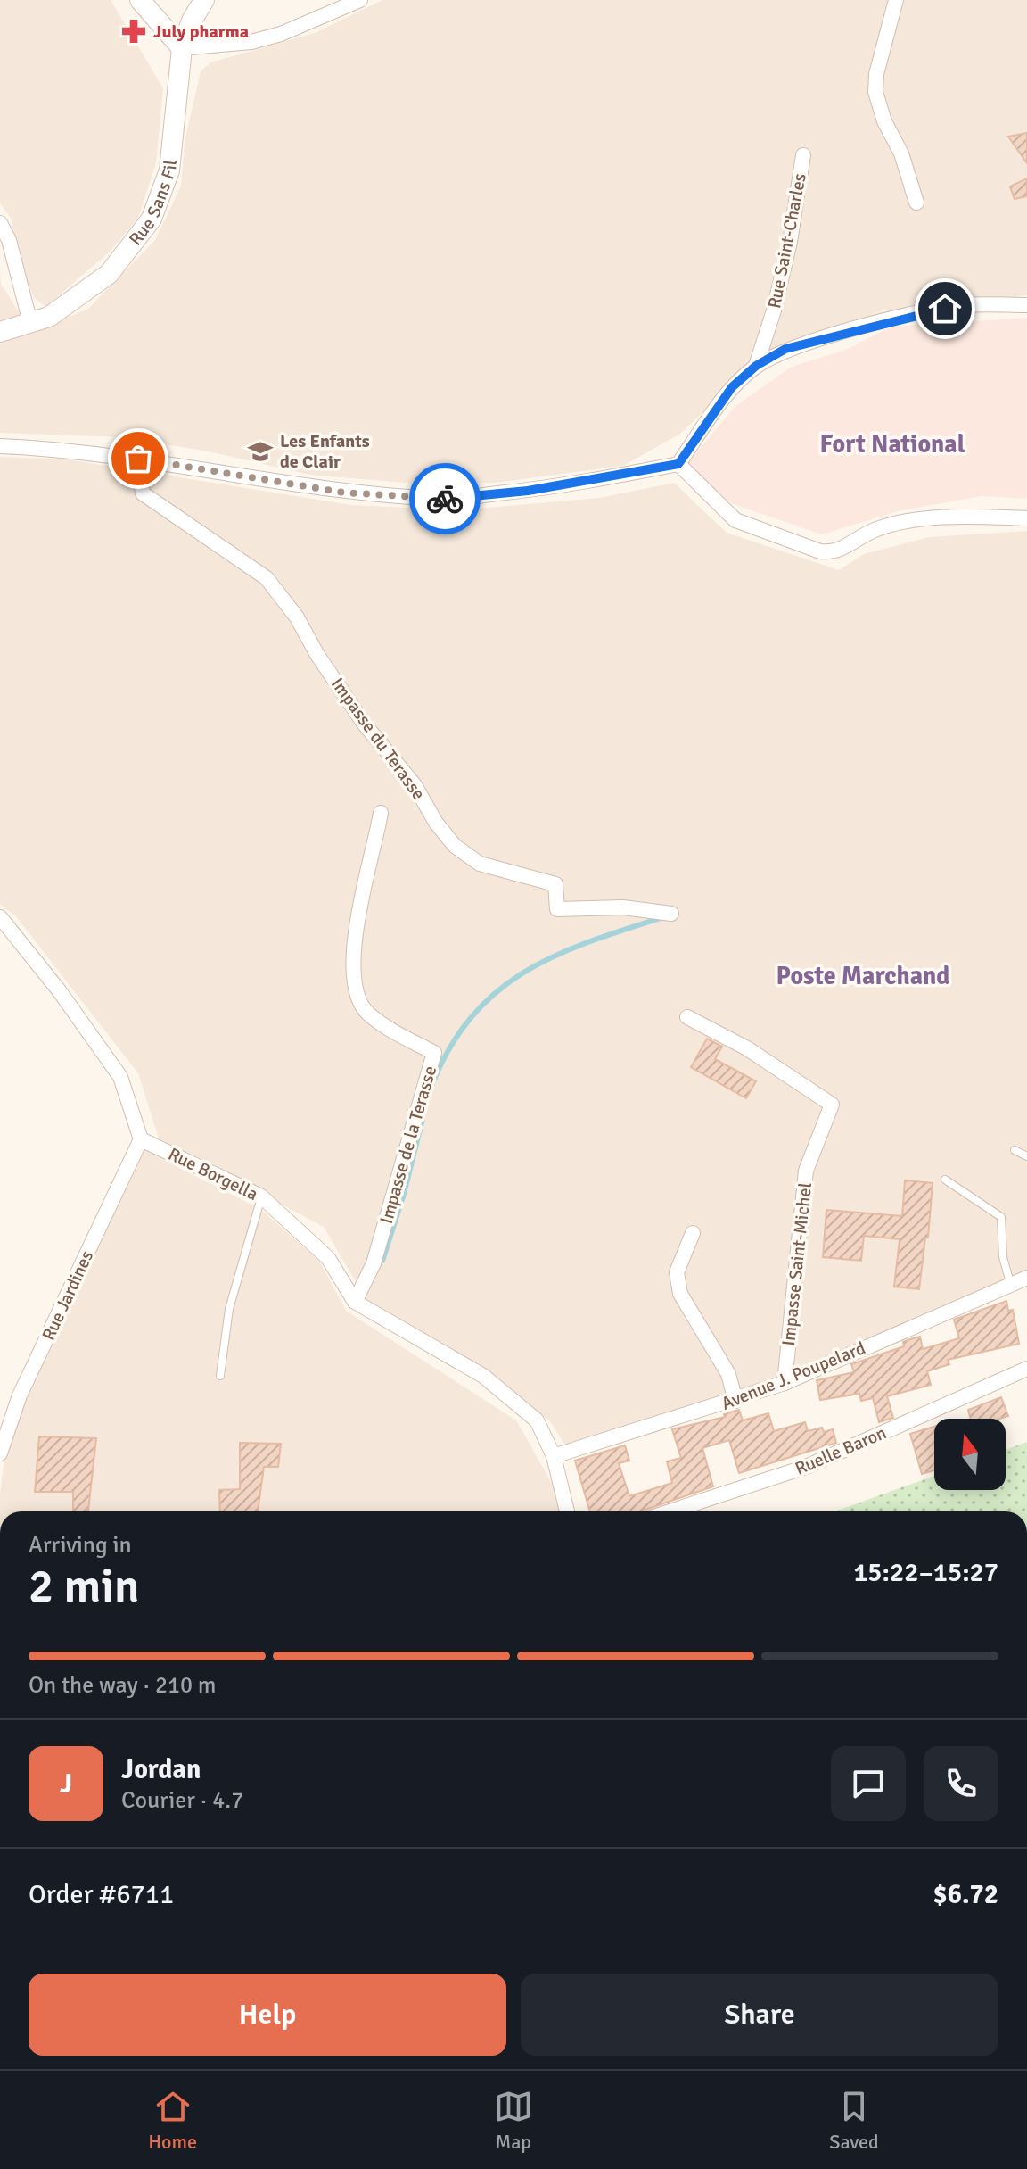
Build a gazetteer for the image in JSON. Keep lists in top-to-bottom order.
{
  "streets": {
    "street": [
      "Rue Sans Fil",
      "Rue Saint-Charles",
      "Impasse du Terasse",
      "Impasse de la Terasse",
      "Rue Borgella",
      "Impasse Saint-Michel",
      "Rue Jardines",
      "Avenue J. Poupelard",
      "Ruelle Baron"
    ]
  },
  "crossings": [
    ["Impasse de la Terasse", "Rue Borgella"],
    ["Rue Borgella", "Rue Jardines"],
    ["Rue Borgella", "Avenue J. Poupelard"],
    ["Impasse Saint-Michel", "Avenue J. Poupelard"]
  ],
  "districts": ["Fort National", "Poste Marchand"],
  "places": {
    "pharmacy": ["July pharma"],
    "school or university": ["Les Enfants de Clair"]
  },
  "north": "top",
  "page": {
    "heading": ["2 min", "Arriving in", "15:22–15:27"],
    "panel": [
      "Jordan",
      "Courier · 4.7",
      "Order #6711",
      "$6.72"
    ],
    "bar": "On the way · 210 m",
    "round": "J",
    "buttons": ["Help", "Share"],
    "tabs": ["Home", "Map", "Saved"]
  }
}
